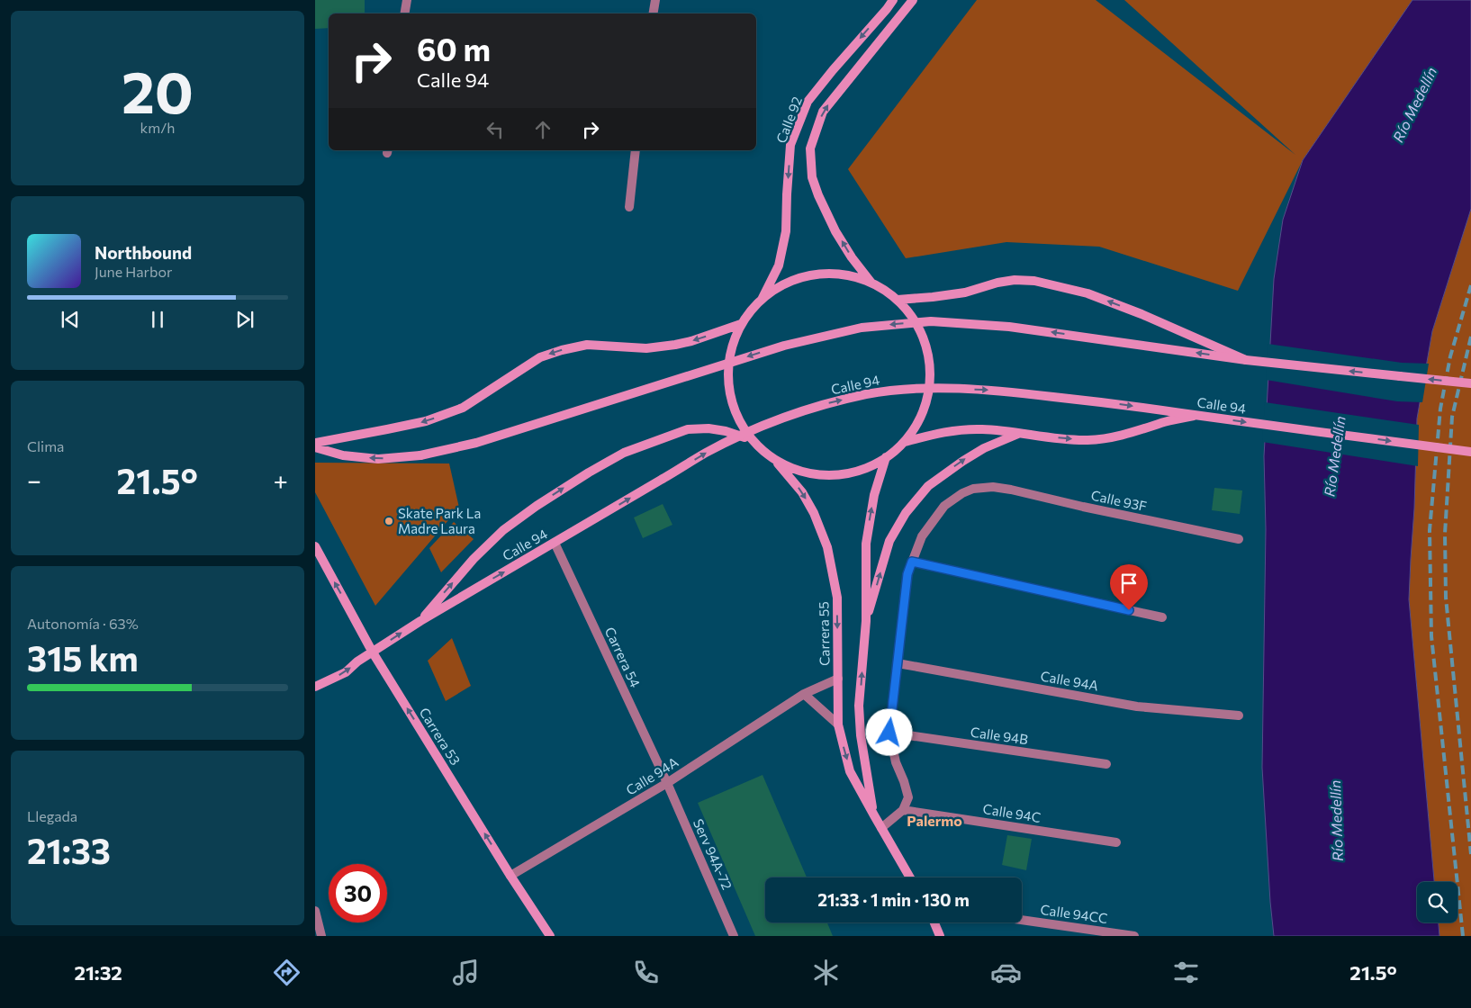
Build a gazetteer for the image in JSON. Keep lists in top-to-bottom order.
{
  "streets": {
    "main road": [
      "Calle 92",
      "Calle 94",
      "Carrera 55",
      "Carrera 53"
    ],
    "street": [
      "Calle 93F",
      "Carrera 54",
      "Calle 94A",
      "Calle 94B",
      "Calle 94C",
      "Serv 94A-72",
      "Calle 94CC"
    ]
  },
  "crossings": [
    ["Calle 94", "Carrera 54"],
    ["Calle 94", "Carrera 53"],
    ["Calle 93F", "Calle 94A"],
    ["Calle 93F", "Calle 94B"],
    ["Calle 93F", "Calle 94C"],
    ["Carrera 55", "Calle 94A"],
    ["Carrera 54", "Calle 94A"],
    ["Carrera 54", "Serv 94A-72"],
    ["Calle 94A", "Carrera 53"],
    ["Calle 94A", "Serv 94A-72"]
  ],
  "one_way": ["Calle 92", "Carrera 53"],
  "districts": ["Palermo"],
  "water": ["Río Medellín"],
  "places": ["Skate Park La Madre Laura"],
  "page": {
    "tile": [
      ["20", "km/h"],
      "Clima",
      ["Autonomía · 63%", "315 km"],
      ["Llegada", "21:33"]
    ],
    "turn": ["60 m", "Calle 94"],
    "song": ["Northbound", "June Harbor"],
    "heat": ["−", "21.5°", "+"],
    "limit": "30",
    "trip": "21:33 · 1 min · 130 m",
    "tabs": ["21:32", "21.5°"]
  }
}
